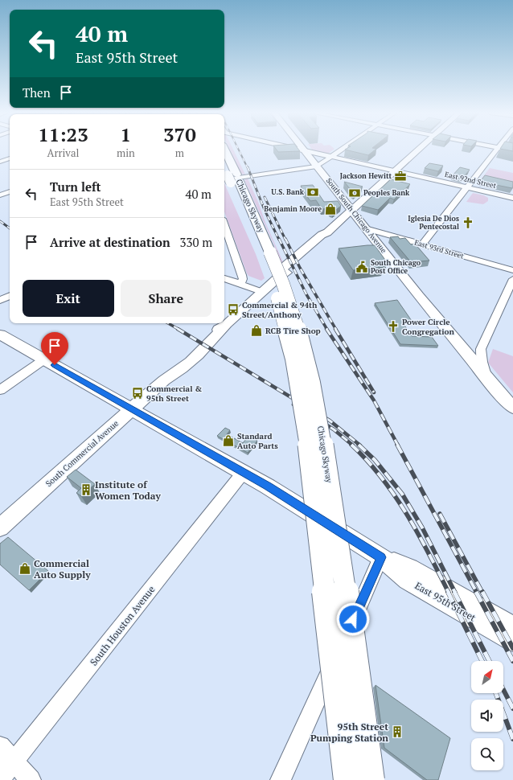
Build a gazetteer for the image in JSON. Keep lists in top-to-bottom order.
{
  "streets": {
    "highway": ["Chicago Skyway"],
    "main road": ["South South Chicago Avenue", "South Commercial Avenue", "East 95th Street"],
    "street": ["East 92nd Street", "East 93rd Street", "South Houston Avenue"]
  },
  "crossings": [
    ["East 92nd Street", "South South Chicago Avenue"],
    ["East 92nd Street", "South Commercial Avenue"],
    ["South South Chicago Avenue", "East 93rd Street"],
    ["South South Chicago Avenue", "South Commercial Avenue"],
    ["South Commercial Avenue", "East 95th Street"],
    ["East 95th Street", "South Houston Avenue"]
  ],
  "places": {
    "office": ["Jackson Hewitt"],
    "bank": ["U.S. Bank", "Peoples Bank"],
    "shop": [
      "Benjamin Moore",
      "RCB Tire Shop",
      "Standard Auto Parts",
      "Commercial Auto Supply"
    ],
    "church": ["Iglesia De Dios Pentecostal", "Power Circle Congregation"],
    "public building": ["South Chicago Post Office"],
    "bus stop": ["Commercial & 94th Street/Anthony", "Commercial & 95th Street"],
    "building": ["Institute of Women Today", "95th Street Pumping Station"]
  },
  "north": "top right",
  "page": {
    "turn": ["40 m", "East 95th Street"],
    "then": "Then",
    "eta": [
      "11:23",
      "Arrival",
      "1",
      "min",
      "370",
      "m"
    ],
    "list": [
      {
        "name": "Turn left",
        "note": "East 95th Street",
        "value": "40 m"
      },
      {
        "name": "Arrive at destination",
        "value": "330 m"
      }
    ],
    "buttons": ["Exit", "Share"]
  }
}
